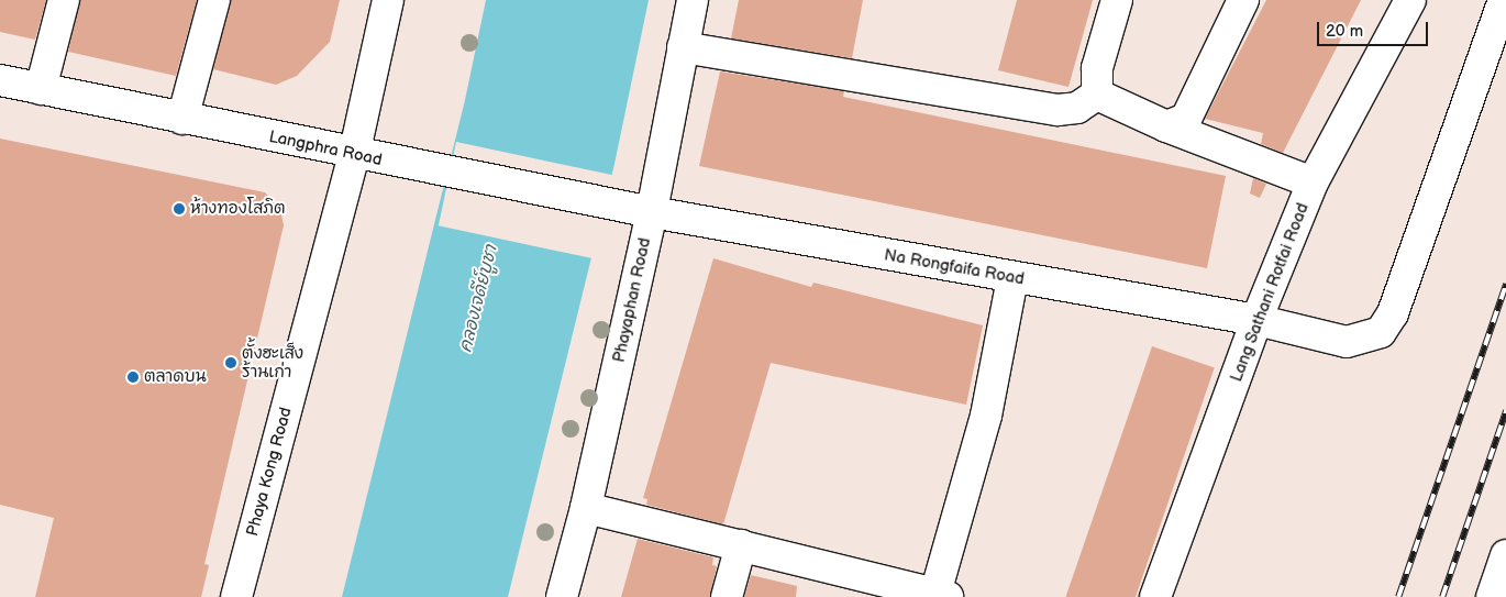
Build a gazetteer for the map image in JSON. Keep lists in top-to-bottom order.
{
  "streets": {
    "street": [
      "Langphra Road",
      "Na Rongfaifa Road",
      "Lang Sathani Rotfai Road",
      "Phayaphan Road",
      "Phaya Kong Road"
    ]
  },
  "crossings": [
    ["Langphra Road", "Na Rongfaifa Road"],
    ["Langphra Road", "Phayaphan Road"],
    ["Langphra Road", "Phaya Kong Road"],
    ["Na Rongfaifa Road", "Lang Sathani Rotfai Road"],
    ["Na Rongfaifa Road", "Phayaphan Road"]
  ],
  "water": ["คลองเจดีย์บูชา"],
  "places": ["ห้างทองโสภิต", "ตั้งฮะเส็ง ร้านเก่า", "ตลาดบน"],
  "scale_bar": "20 m"
}
